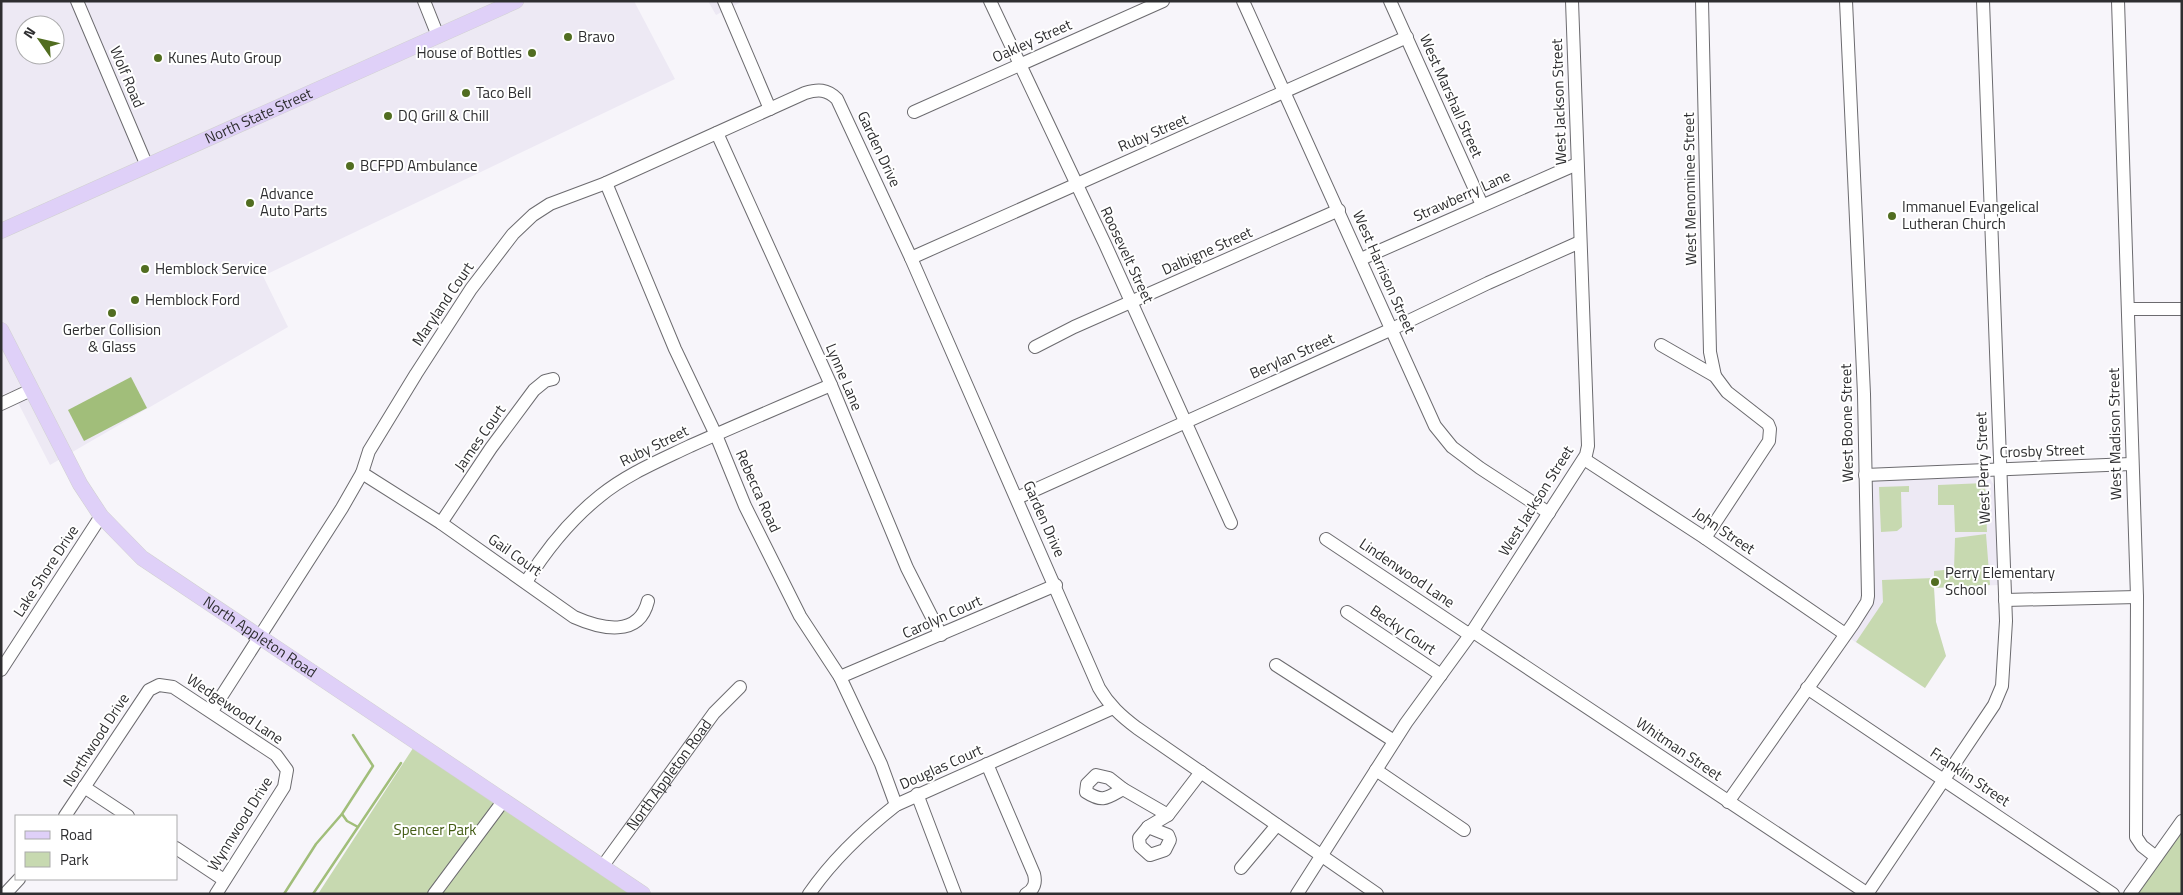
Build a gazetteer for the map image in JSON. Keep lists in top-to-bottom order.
{
  "streets": {
    "main road": ["North State Street", "North Appleton Road"],
    "street": [
      "Oakley Street",
      "Wolf Road",
      "West Marshall Street",
      "West Jackson Street",
      "Ruby Street",
      "Garden Drive",
      "West Menominee Street",
      "Strawberry Lane",
      "Dalbigne Street",
      "Roosevelt Street",
      "West Harrison Street",
      "Maryland Court",
      "Berylan Street",
      "Lynne Lane",
      "West Boone Street",
      "West Madison Street",
      "James Court",
      "Crosby Street",
      "West Perry Street",
      "Rebecca Road",
      "John Street",
      "Gail Court",
      "Lake Shore Drive",
      "Lindenwood Lane",
      "Carolyn Court",
      "Becky Court",
      "Wedgewood Lane",
      "Northwood Drive",
      "Whitman Street",
      "Douglas Court",
      "Franklin Street",
      "Wynnwood Drive"
    ]
  },
  "crossings": [
    ["Oakley Street", "Roosevelt Street"],
    ["Wolf Road", "North State Street"],
    ["West Marshall Street", "Ruby Street"],
    ["West Marshall Street", "Strawberry Lane"],
    ["West Jackson Street", "Garden Drive"],
    ["West Jackson Street", "Strawberry Lane"],
    ["West Jackson Street", "West Harrison Street"],
    ["West Jackson Street", "Berylan Street"],
    ["West Jackson Street", "John Street"],
    ["West Jackson Street", "Lindenwood Lane"],
    ["West Jackson Street", "Becky Court"],
    ["West Jackson Street", "Whitman Street"],
    ["Ruby Street", "Garden Drive"],
    ["Ruby Street", "Roosevelt Street"],
    ["Ruby Street", "West Harrison Street"],
    ["Ruby Street", "Lynne Lane"],
    ["Ruby Street", "Rebecca Road"],
    ["Ruby Street", "Gail Court"],
    ["Garden Drive", "Maryland Court"],
    ["Garden Drive", "Berylan Street"],
    ["Garden Drive", "Carolyn Court"],
    ["Garden Drive", "Douglas Court"],
    ["Strawberry Lane", "West Harrison Street"],
    ["Dalbigne Street", "Roosevelt Street"],
    ["Dalbigne Street", "West Harrison Street"],
    ["Roosevelt Street", "Berylan Street"],
    ["West Harrison Street", "Berylan Street"],
    ["Maryland Court", "Lynne Lane"],
    ["Maryland Court", "Rebecca Road"],
    ["Maryland Court", "Gail Court"],
    ["Maryland Court", "North Appleton Road"],
    ["Maryland Court", "Wedgewood Lane"],
    ["Lynne Lane", "Carolyn Court"],
    ["West Boone Street", "Crosby Street"],
    ["West Boone Street", "John Street"],
    ["West Boone Street", "Whitman Street"],
    ["West Boone Street", "Franklin Street"],
    ["West Madison Street", "Crosby Street"],
    ["James Court", "Gail Court"],
    ["Crosby Street", "West Perry Street"],
    ["West Perry Street", "Whitman Street"],
    ["West Perry Street", "Franklin Street"],
    ["Rebecca Road", "Carolyn Court"],
    ["Rebecca Road", "Douglas Court"],
    ["Lake Shore Drive", "North Appleton Road"],
    ["Lindenwood Lane", "Whitman Street"],
    ["Wedgewood Lane", "Northwood Drive"],
    ["Wedgewood Lane", "Wynnwood Drive"]
  ],
  "parks": ["Spencer Park"],
  "places": [
    "Bravo",
    "House of Bottles",
    "Kunes Auto Group",
    "Taco Bell",
    "DQ Grill & Chill",
    "BCFPD Ambulance",
    "Advance Auto Parts",
    "Immanuel Evangelical Lutheran Church",
    "Hemblock Service",
    "Hemblock Ford",
    "Gerber Collision & Glass",
    "Perry Elementary School"
  ],
  "legend": ["Road", "Park"],
  "north": "top left"
}
